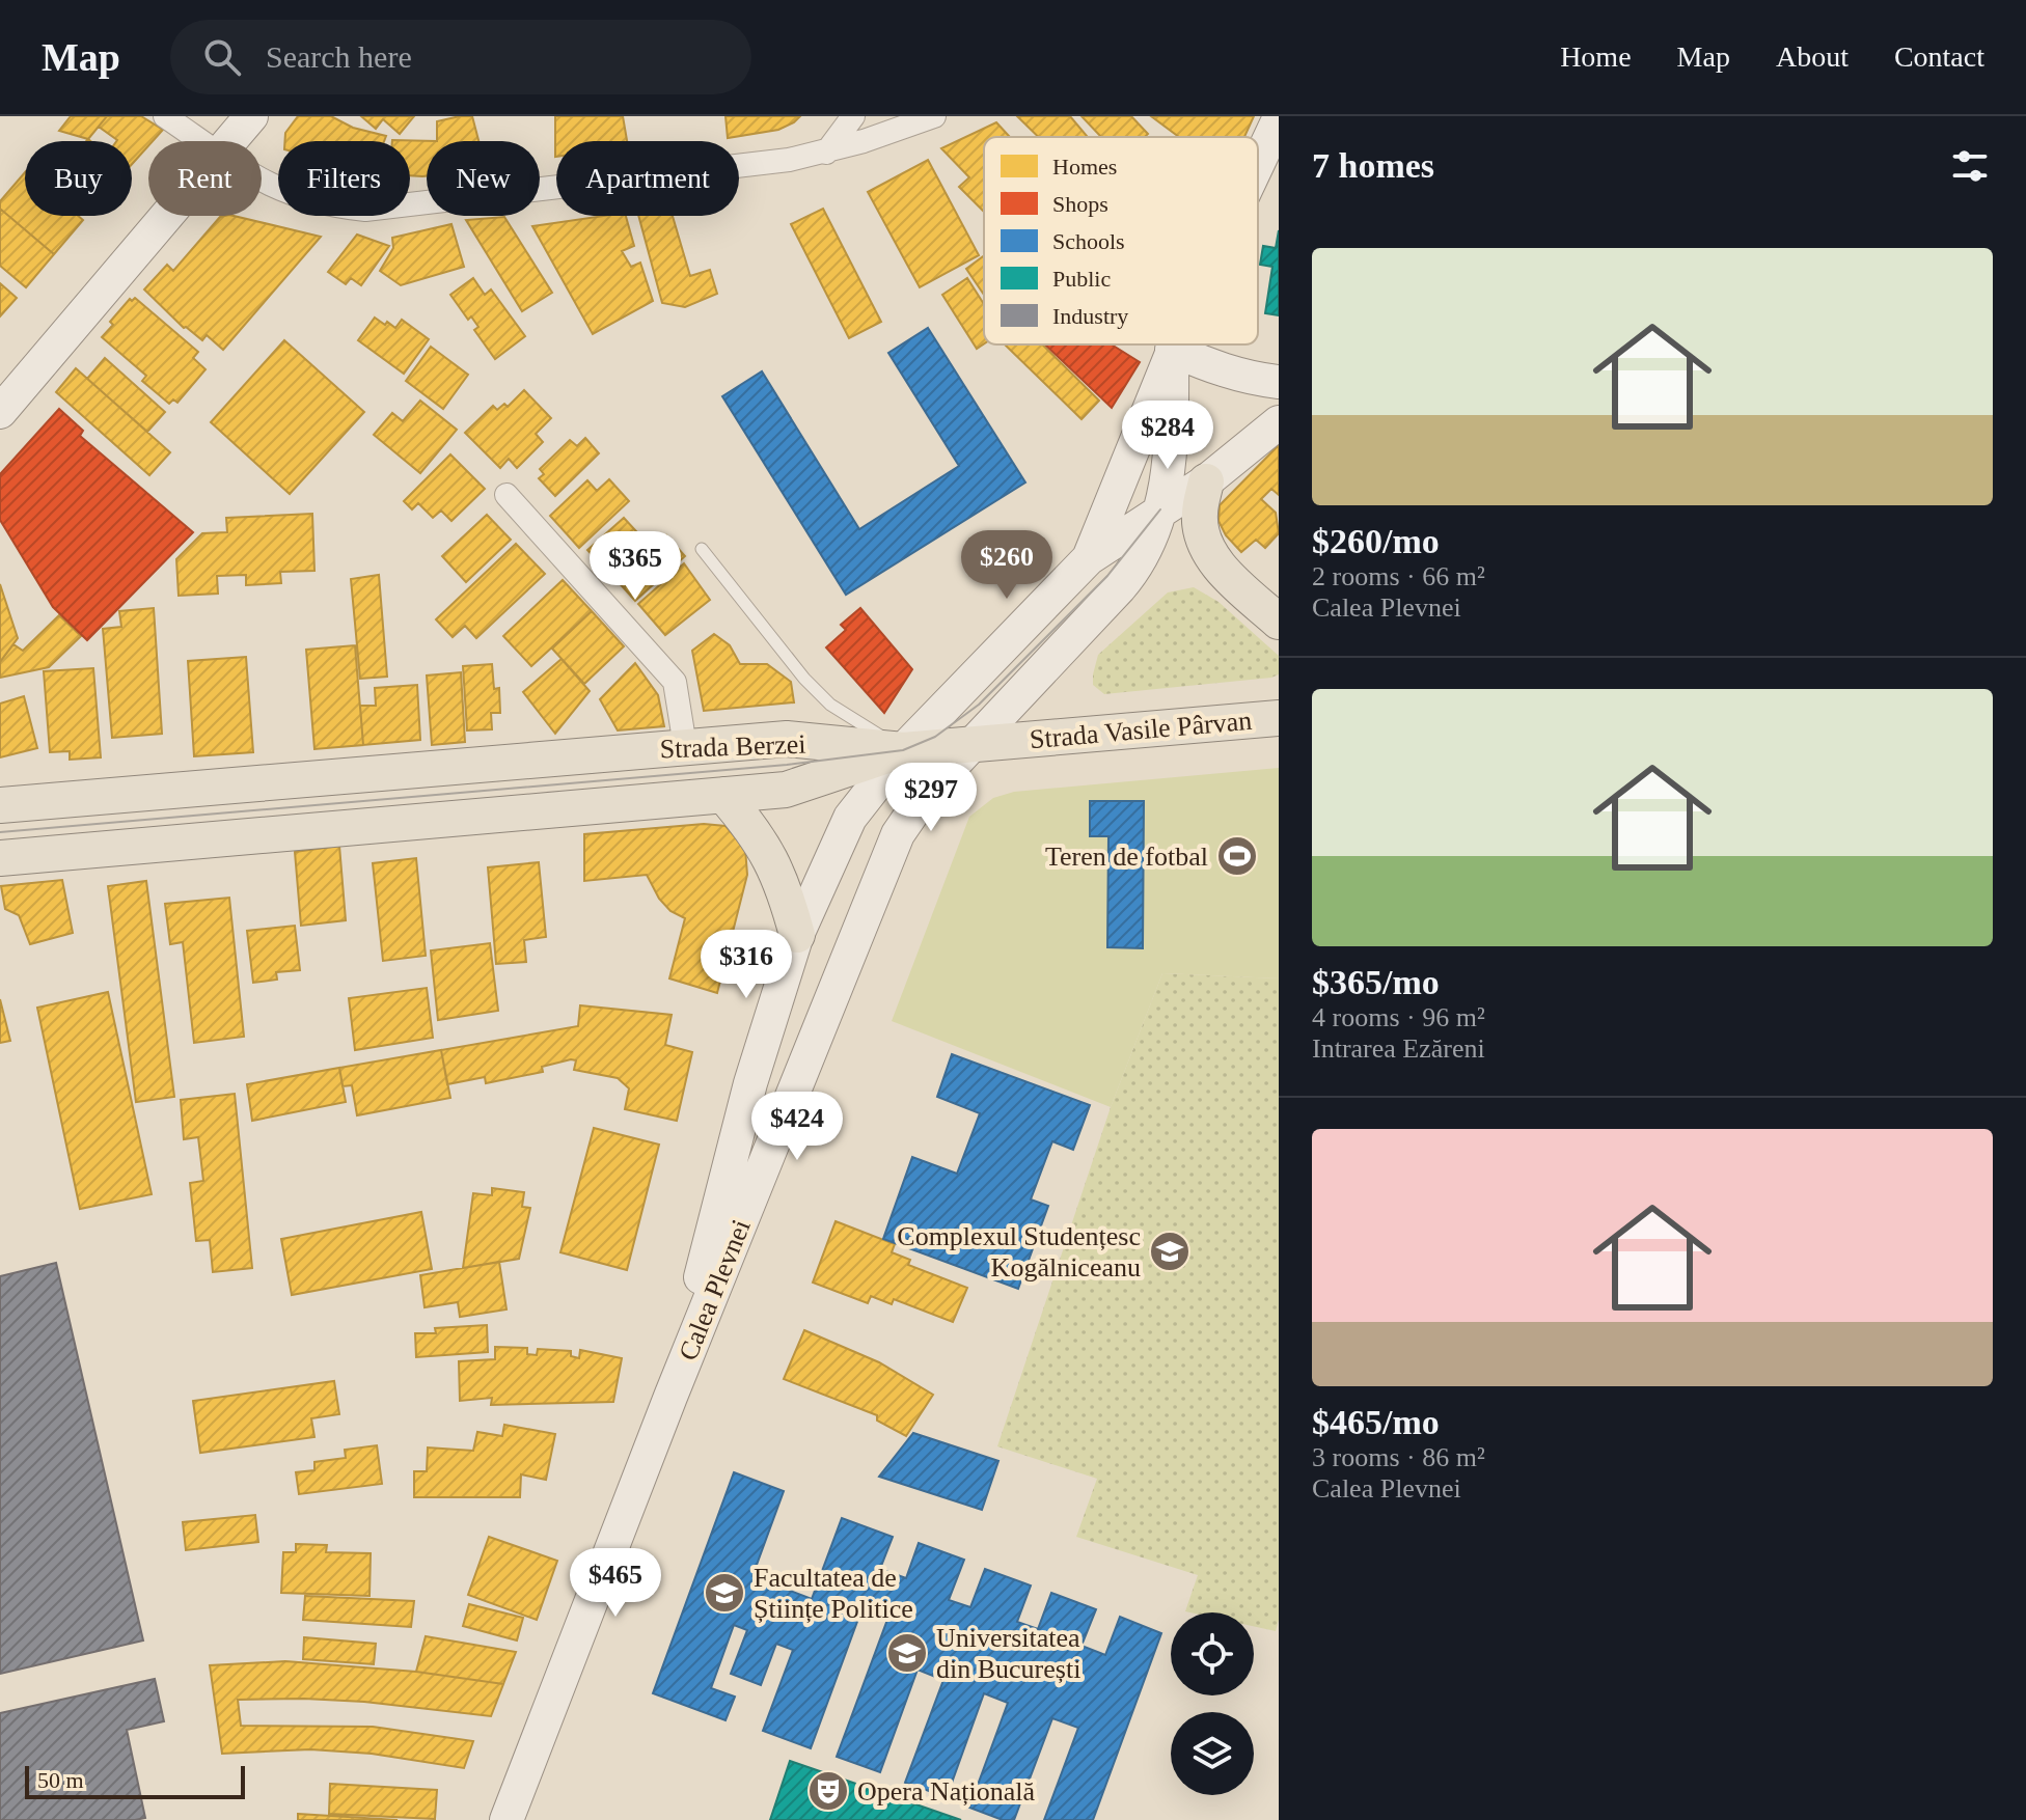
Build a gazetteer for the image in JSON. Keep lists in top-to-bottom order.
{
  "streets": {
    "main road": ["Strada Vasile Pârvan", "Strada Berzei"],
    "street": ["Calea Plevnei"]
  },
  "crossings": [
    ["Strada Vasile Pârvan", "Strada Berzei"],
    ["Strada Vasile Pârvan", "Calea Plevnei"],
    ["Strada Berzei", "Calea Plevnei"]
  ],
  "places": {
    "sports": ["Teren de fotbal"],
    "school or university": ["Complexul Studențesc Kogălniceanu", "Facultatea de Științe Politice", "Universitatea din București"],
    "theatre": ["Opera Națională"]
  },
  "legend": [
    "Homes",
    "Shops",
    "Schools",
    "Public",
    "Industry"
  ],
  "scale_bar": "50 m",
  "page": {
    "header": "Map",
    "search": "Search here",
    "nav": [
      "Home",
      "Map",
      "About",
      "Contact"
    ],
    "heading": "7 homes",
    "chip": [
      "Buy",
      "Rent",
      "Filters",
      "New",
      "Apartment"
    ],
    "list": [
      {
        "name": "$260/mo",
        "note": "2 rooms · 66 m² · Calea Plevnei"
      },
      {
        "name": "$365/mo",
        "note": "4 rooms · 96 m² · Intrarea Ezăreni"
      },
      {
        "name": "$465/mo",
        "note": "3 rooms · 86 m² · Calea Plevnei"
      }
    ],
    "price": [
      "$284",
      "$260",
      "$365",
      "$297",
      "$316",
      "$424",
      "$465"
    ],
    "scale": "50 m"
  }
}
